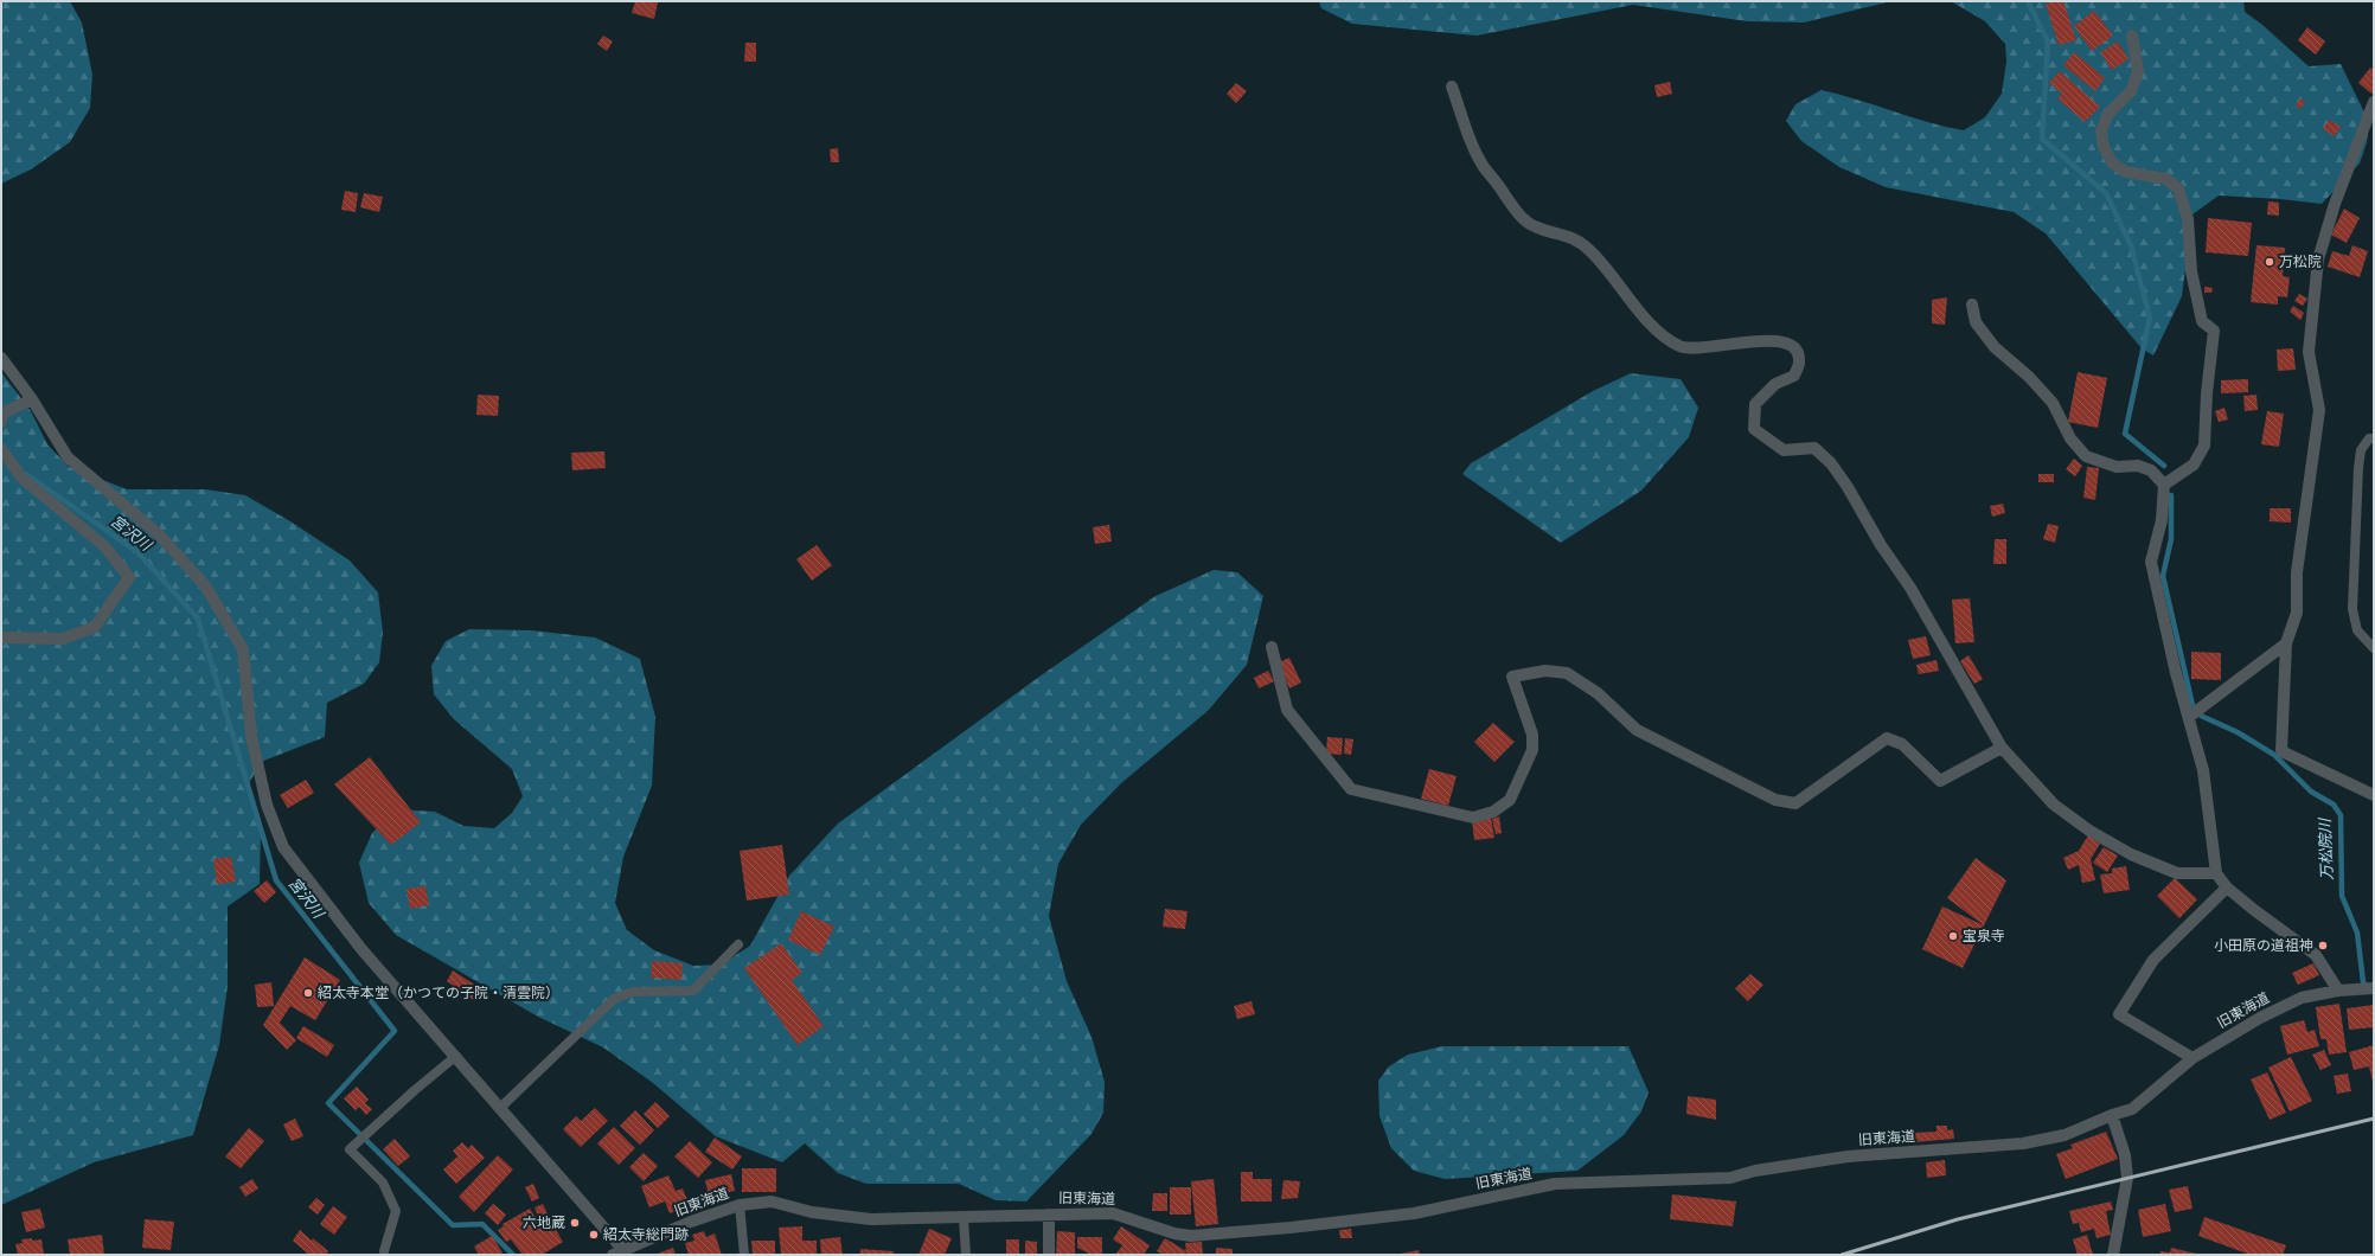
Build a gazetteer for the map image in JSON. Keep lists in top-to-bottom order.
{
  "streets": {
    "street": ["旧東海道"]
  },
  "water": ["宮沢川", "万松院川"],
  "places": [
    "万松院",
    "宝泉寺",
    "小田原の道祖神",
    "紹太寺本堂（かつての子院・清雲院）",
    "六地蔵",
    "紹太寺総門跡"
  ]
}
